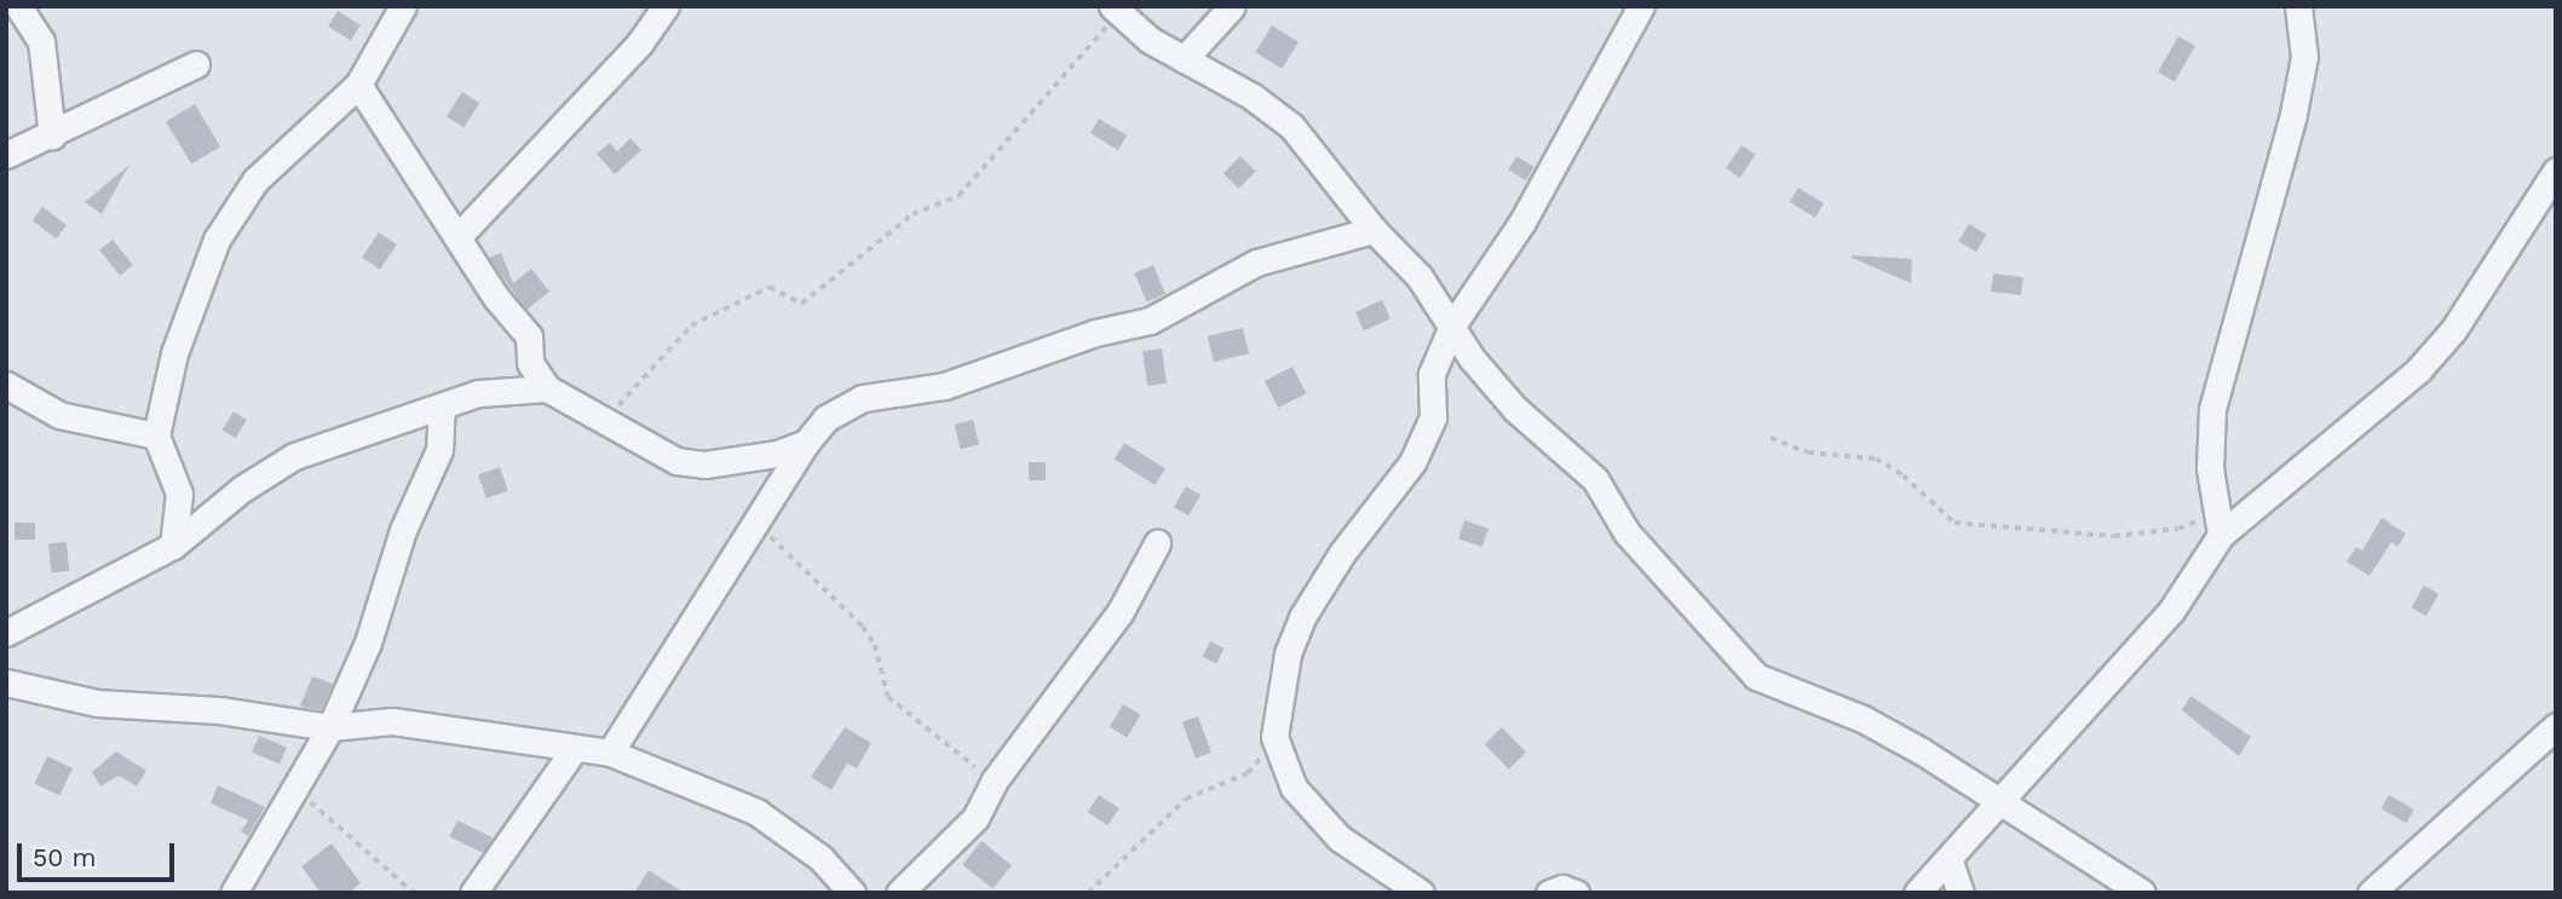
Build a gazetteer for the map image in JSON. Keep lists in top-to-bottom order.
{
  "scale_bar": "50 m"
}
